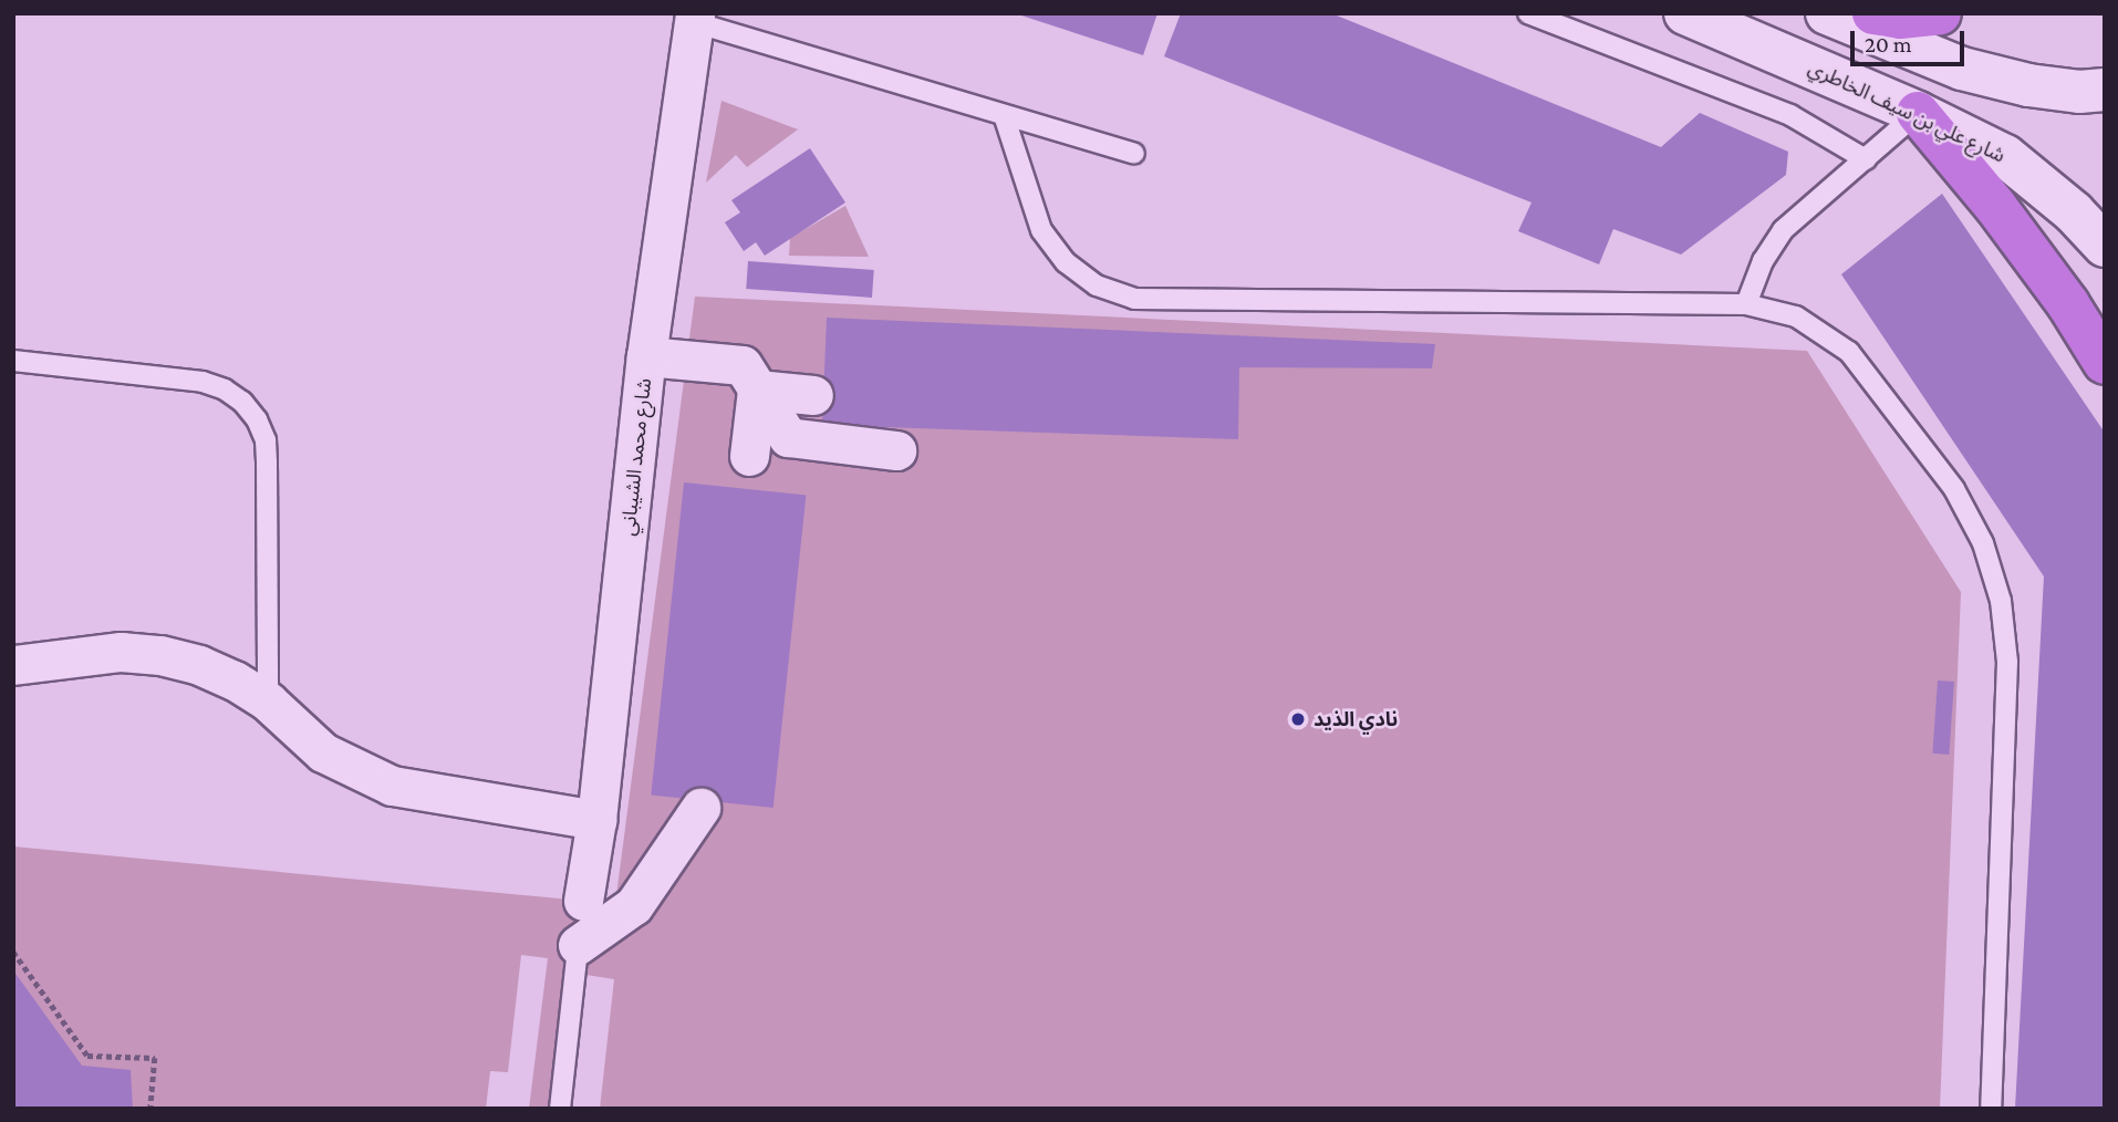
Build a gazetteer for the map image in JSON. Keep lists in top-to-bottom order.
{
  "streets": {
    "street": ["شارع علي بن سيف الخاطري", "شارع محمد الشيباني"]
  },
  "places": ["نادي الذيد"],
  "scale_bar": "20 m"
}
